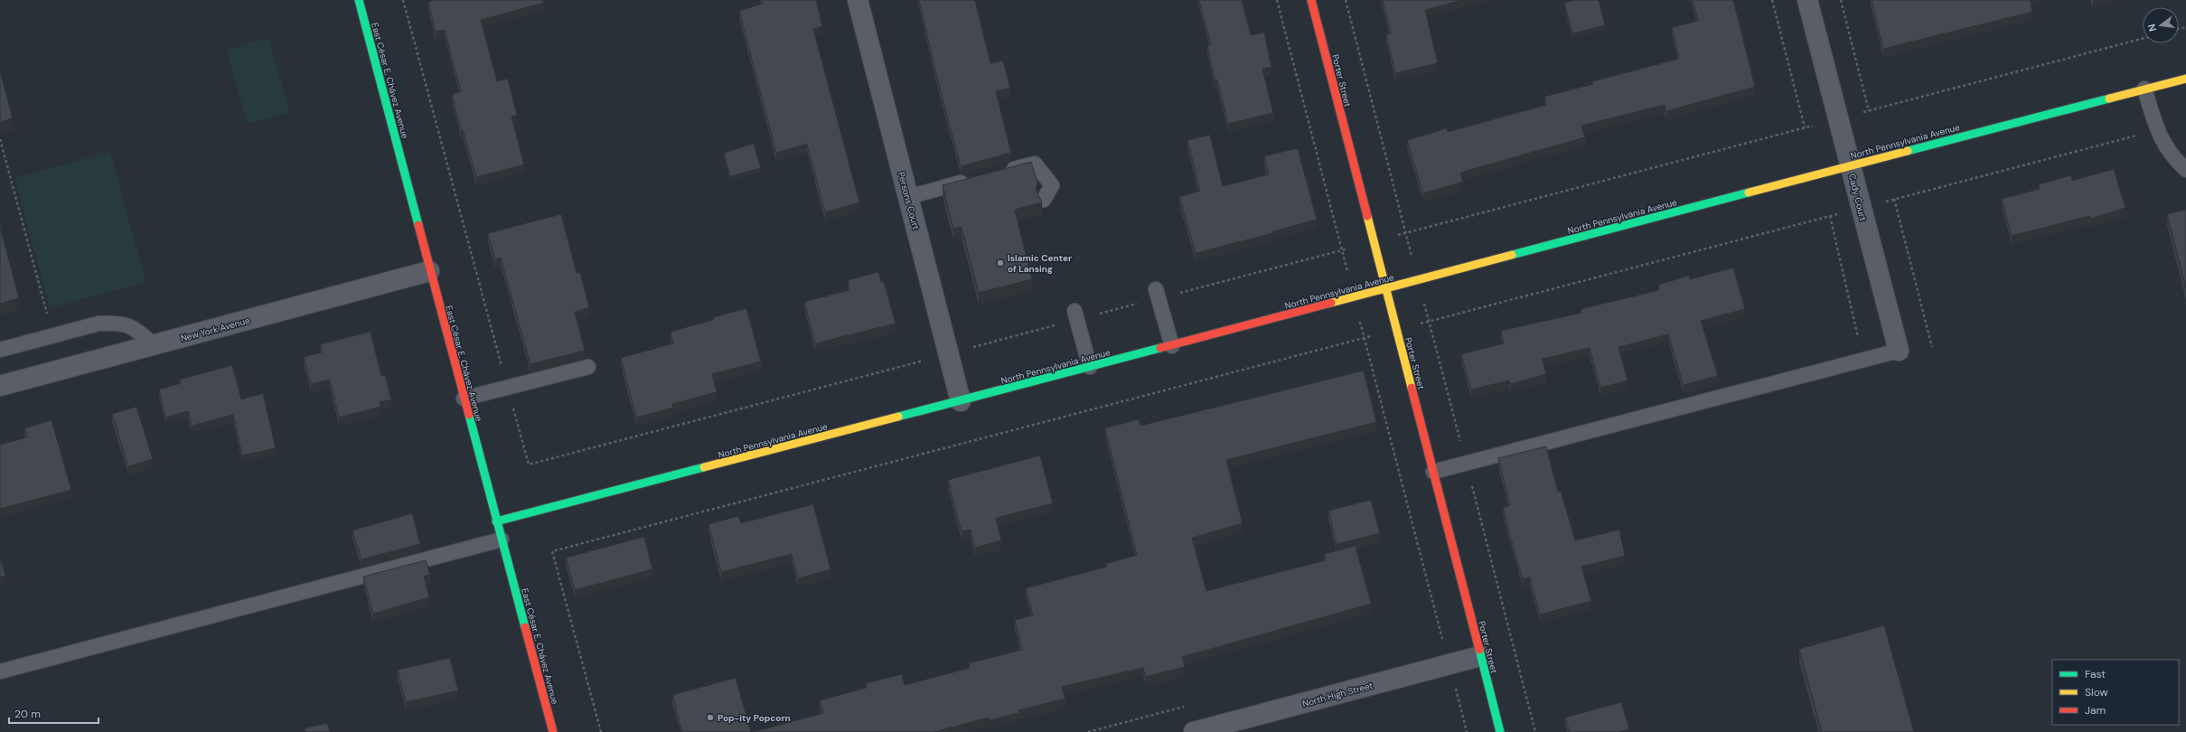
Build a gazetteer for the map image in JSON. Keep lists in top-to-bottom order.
{
  "streets": {
    "street": [
      "East César E. Chávez Avenue",
      "Porter Street",
      "North Pennsylvania Avenue",
      "Cady Court",
      "Persons Court",
      "New York Avenue",
      "North High Street"
    ]
  },
  "crossings": [
    ["East César E. Chávez Avenue", "North Pennsylvania Avenue"],
    ["East César E. Chávez Avenue", "New York Avenue"],
    ["Porter Street", "North Pennsylvania Avenue"],
    ["Porter Street", "North High Street"],
    ["North Pennsylvania Avenue", "Cady Court"],
    ["North Pennsylvania Avenue", "Persons Court"]
  ],
  "places": ["Islamic Center of Lansing", "Pop-ity Popcorn"],
  "legend": ["Fast", "Slow", "Jam"],
  "scale_bar": "20 m",
  "north": "left"
}
